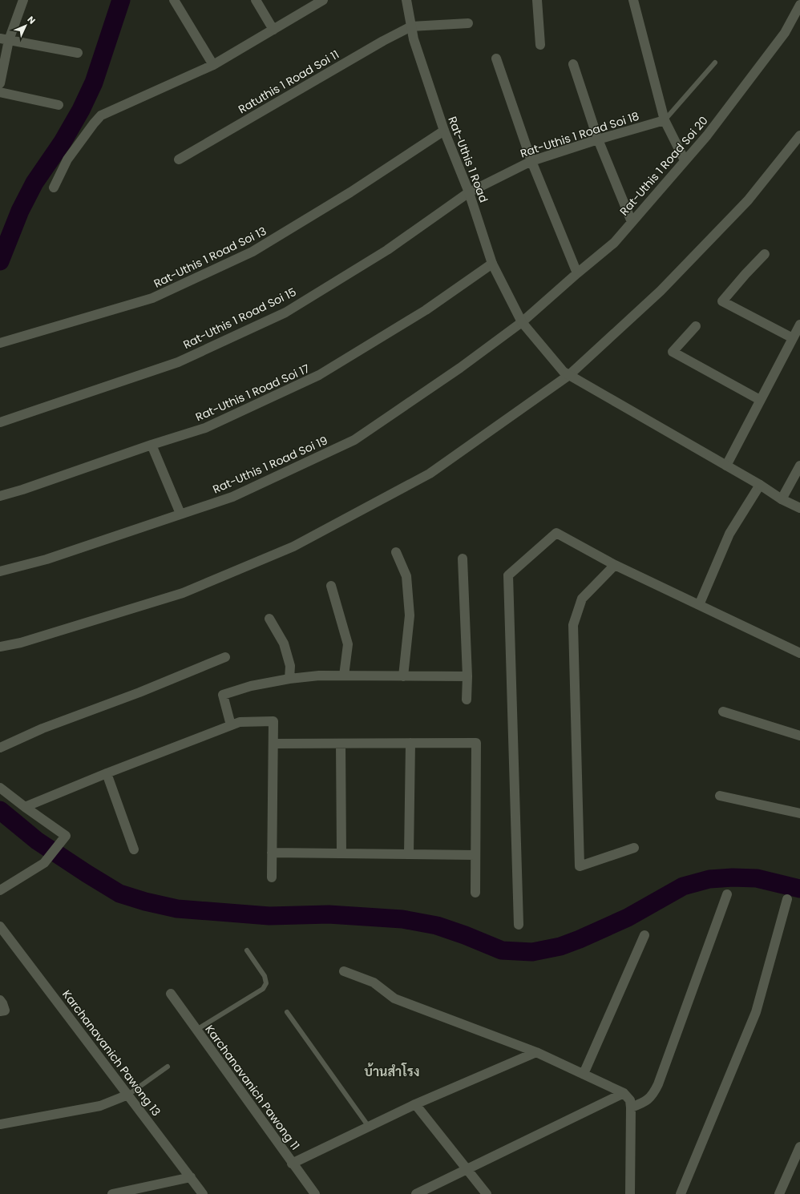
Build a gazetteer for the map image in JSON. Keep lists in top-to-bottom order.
{
  "streets": {
    "street": [
      "Ratuthis 1 Road Soi 11",
      "Rat-Uthis 1 Road Soi 18",
      "Rat-Uthis 1 Road",
      "Rat-Uthis 1 Road Soi 20",
      "Rat-Uthis 1 Road Soi 13",
      "Rat-Uthis 1 Road Soi 15",
      "Rat-Uthis 1 Road Soi 17",
      "Rat-Uthis 1 Road Soi 19",
      "Karchanavanich Pawong 13",
      "Karchanavanich Pawong 11"
    ]
  },
  "crossings": [
    ["Ratuthis 1 Road Soi 11", "Rat-Uthis 1 Road"],
    ["Rat-Uthis 1 Road Soi 18", "Rat-Uthis 1 Road"],
    ["Rat-Uthis 1 Road Soi 18", "Rat-Uthis 1 Road Soi 15"],
    ["Rat-Uthis 1 Road", "Rat-Uthis 1 Road Soi 20"],
    ["Rat-Uthis 1 Road", "Rat-Uthis 1 Road Soi 13"],
    ["Rat-Uthis 1 Road", "Rat-Uthis 1 Road Soi 15"],
    ["Rat-Uthis 1 Road", "Rat-Uthis 1 Road Soi 17"],
    ["Rat-Uthis 1 Road", "Rat-Uthis 1 Road Soi 19"],
    ["Rat-Uthis 1 Road Soi 20", "Rat-Uthis 1 Road Soi 19"]
  ],
  "districts": ["บ้านสำโรง"],
  "north": "top right"
}
